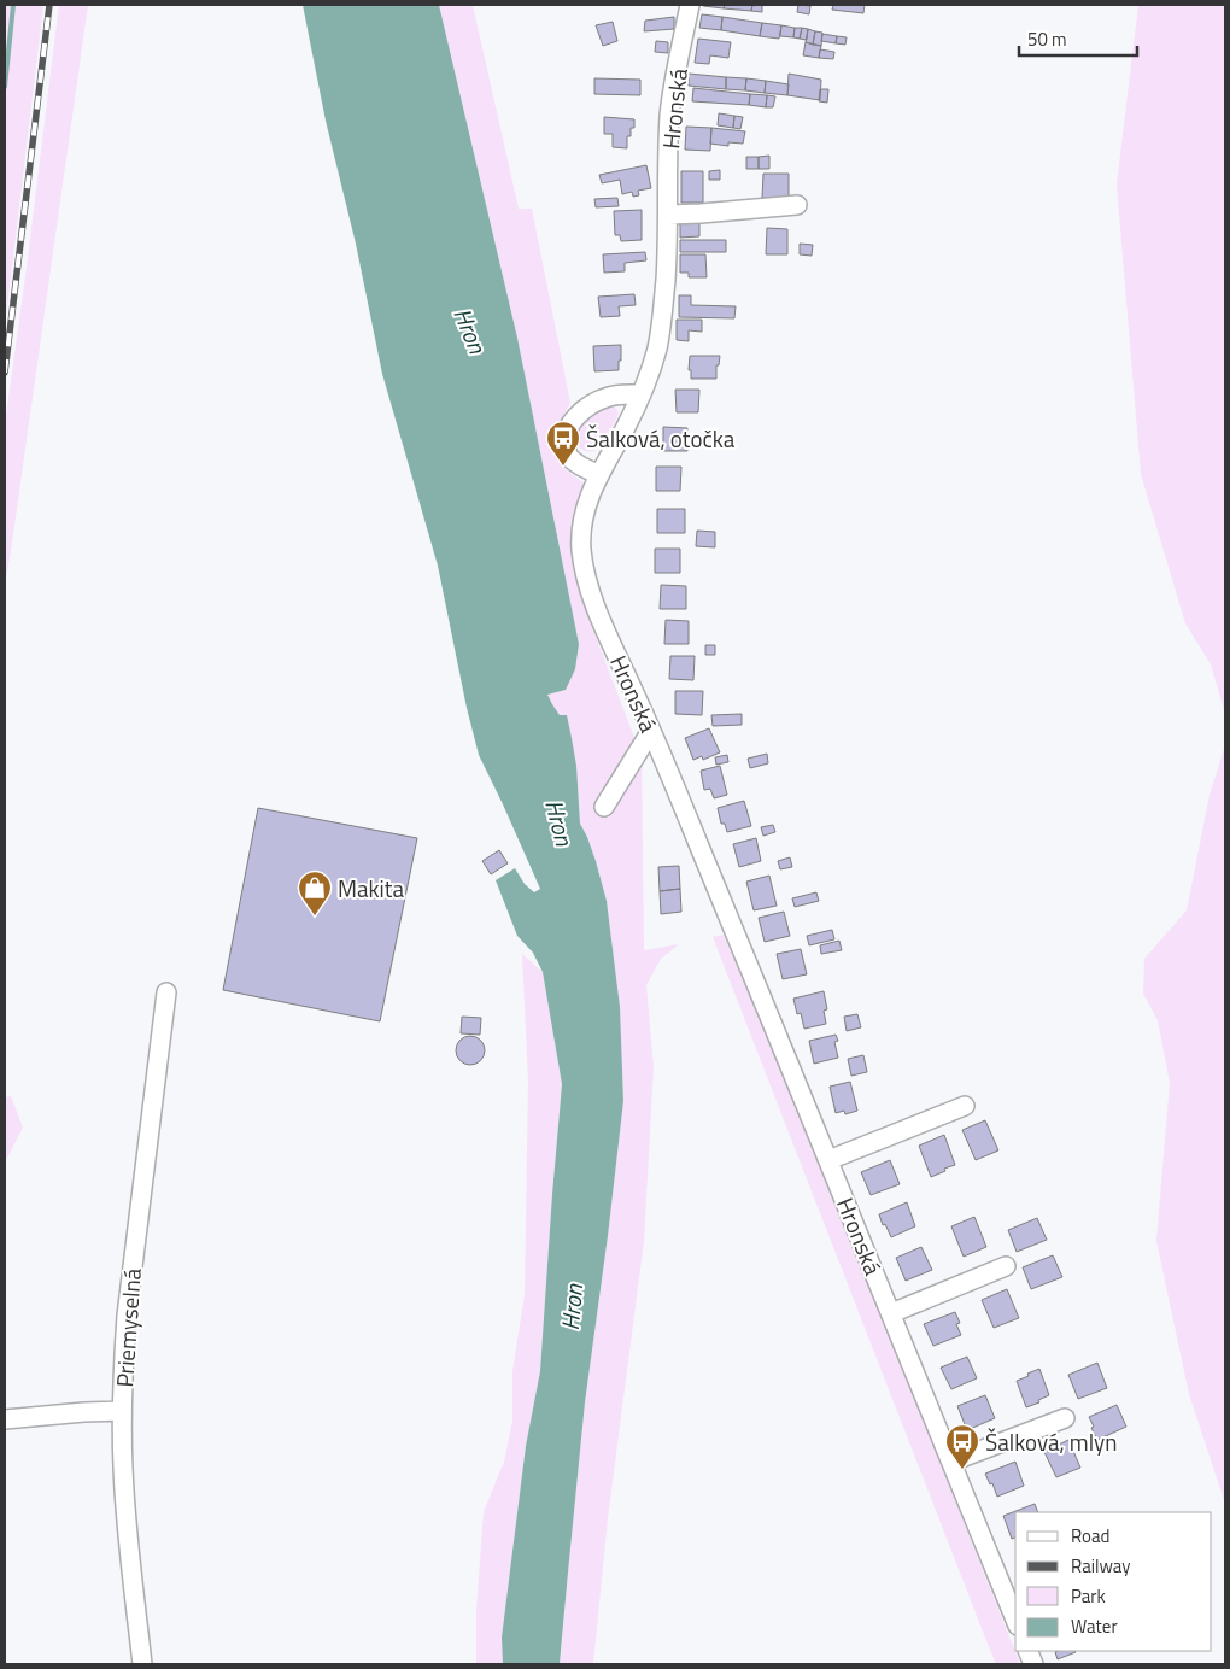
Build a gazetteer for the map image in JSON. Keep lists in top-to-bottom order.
{
  "streets": {
    "street": ["Hronská", "Priemyselná"]
  },
  "water": ["Hron"],
  "places": {
    "bus stop": ["Šalková, otočka", "Šalková, mlyn"],
    "shop": ["Makita"]
  },
  "legend": [
    "Road",
    "Railway",
    "Park",
    "Water"
  ],
  "scale_bar": "50 m"
}
